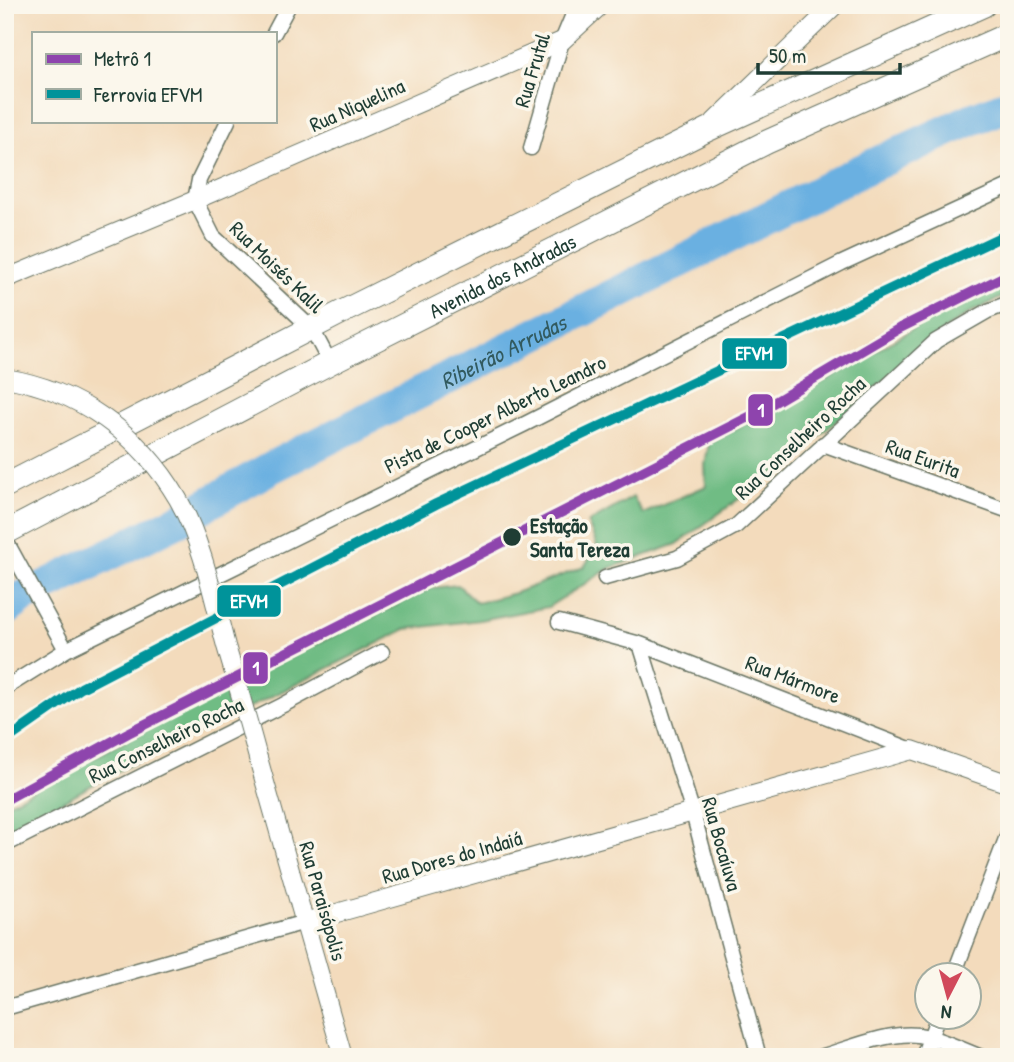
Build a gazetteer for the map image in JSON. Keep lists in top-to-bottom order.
{
  "streets": {
    "main road": ["Avenida dos Andradas"],
    "street": [
      "Rua Frutal",
      "Rua Niquelina",
      "Rua Moisés Kalil",
      "Pista de Cooper Alberto Leandro",
      "Rua Conselheiro Rocha",
      "Rua Eurita",
      "Rua Mármore",
      "Rua Bocaíuva",
      "Rua Dores do Indaiá",
      "Rua Paraisópolis"
    ]
  },
  "crossings": [
    ["Rua Frutal", "Rua Niquelina"],
    ["Rua Niquelina", "Rua Moisés Kalil"],
    ["Rua Moisés Kalil", "Avenida dos Andradas"],
    ["Rua Conselheiro Rocha", "Rua Eurita"],
    ["Rua Mármore", "Rua Bocaíuva"],
    ["Rua Mármore", "Rua Dores do Indaiá"],
    ["Rua Bocaíuva", "Rua Dores do Indaiá"],
    ["Rua Dores do Indaiá", "Rua Paraisópolis"]
  ],
  "water": ["Ribeirão Arrudas"],
  "places": ["Estação Santa Tereza"],
  "lines": ["rail line EFVM", "metro line 1"],
  "legend": ["Metrô 1", "Ferrovia EFVM"],
  "scale_bar": "50 m",
  "north": "bottom"
}
